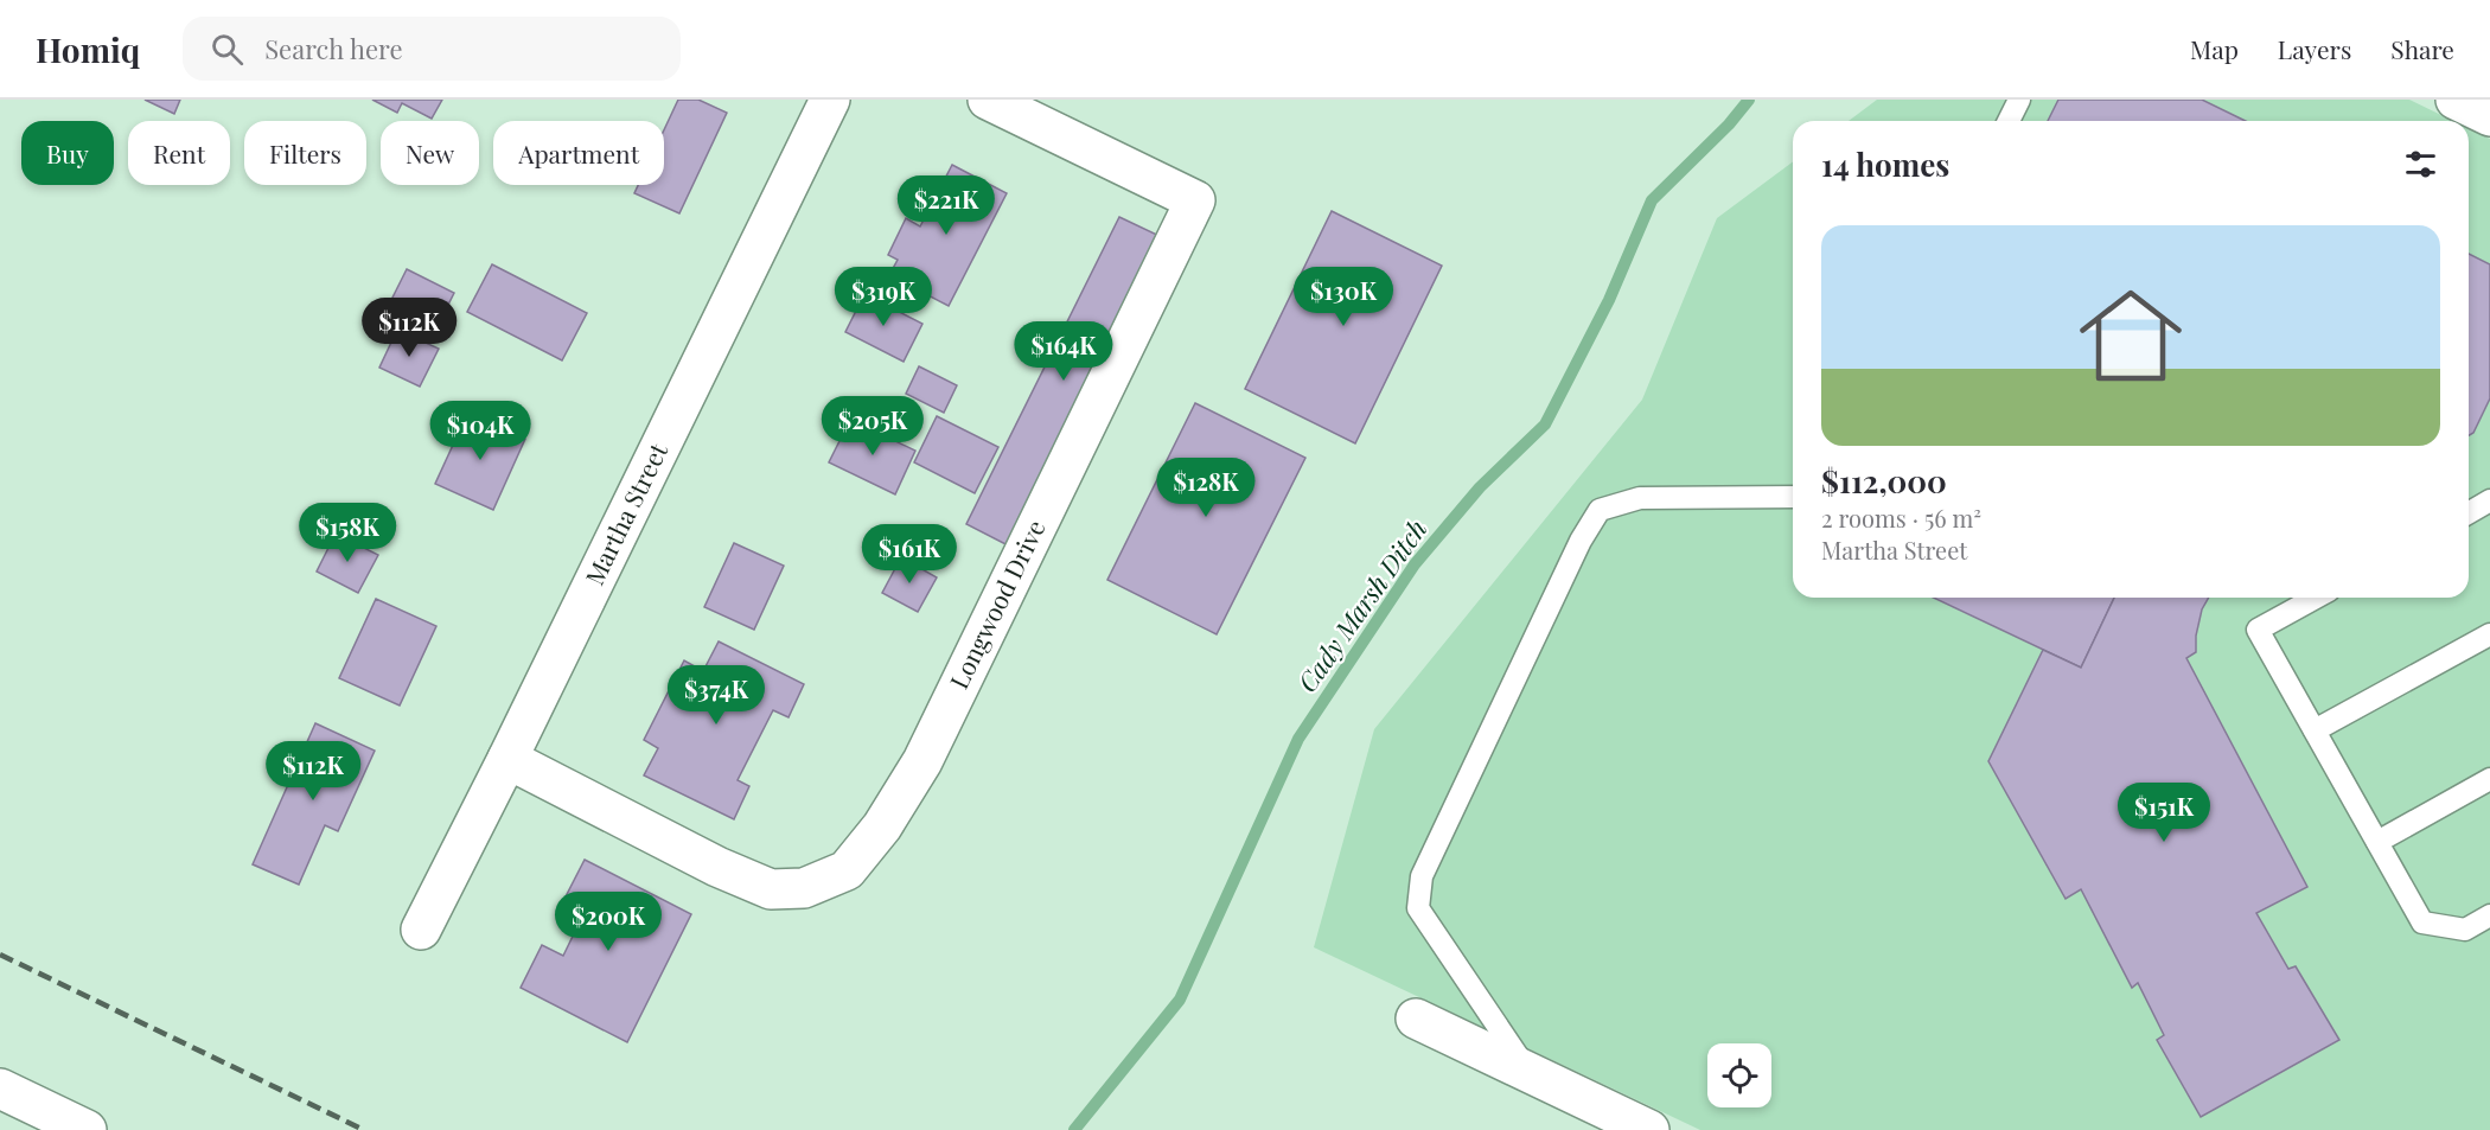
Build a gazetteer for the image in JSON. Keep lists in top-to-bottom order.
{
  "streets": {
    "street": ["Martha Street", "Longwood Drive"]
  },
  "crossings": [
    ["Martha Street", "Longwood Drive"]
  ],
  "water": ["Cady Marsh Ditch"],
  "page": {
    "header": "Homiq",
    "search": "Search here",
    "nav": ["Map", "Layers", "Share"],
    "chip": [
      "Buy",
      "Rent",
      "Filters",
      "New",
      "Apartment"
    ],
    "heading": "14 homes",
    "price": [
      "$221K",
      "$319K",
      "$130K",
      "$112K",
      "$164K",
      "$205K",
      "$104K",
      "$128K",
      "$158K",
      "$161K",
      "$374K",
      "$112K",
      "$151K",
      "$200K"
    ],
    "list": [
      {
        "name": "$112,000",
        "note": "2 rooms · 56 m² · Martha Street"
      }
    ]
  }
}
